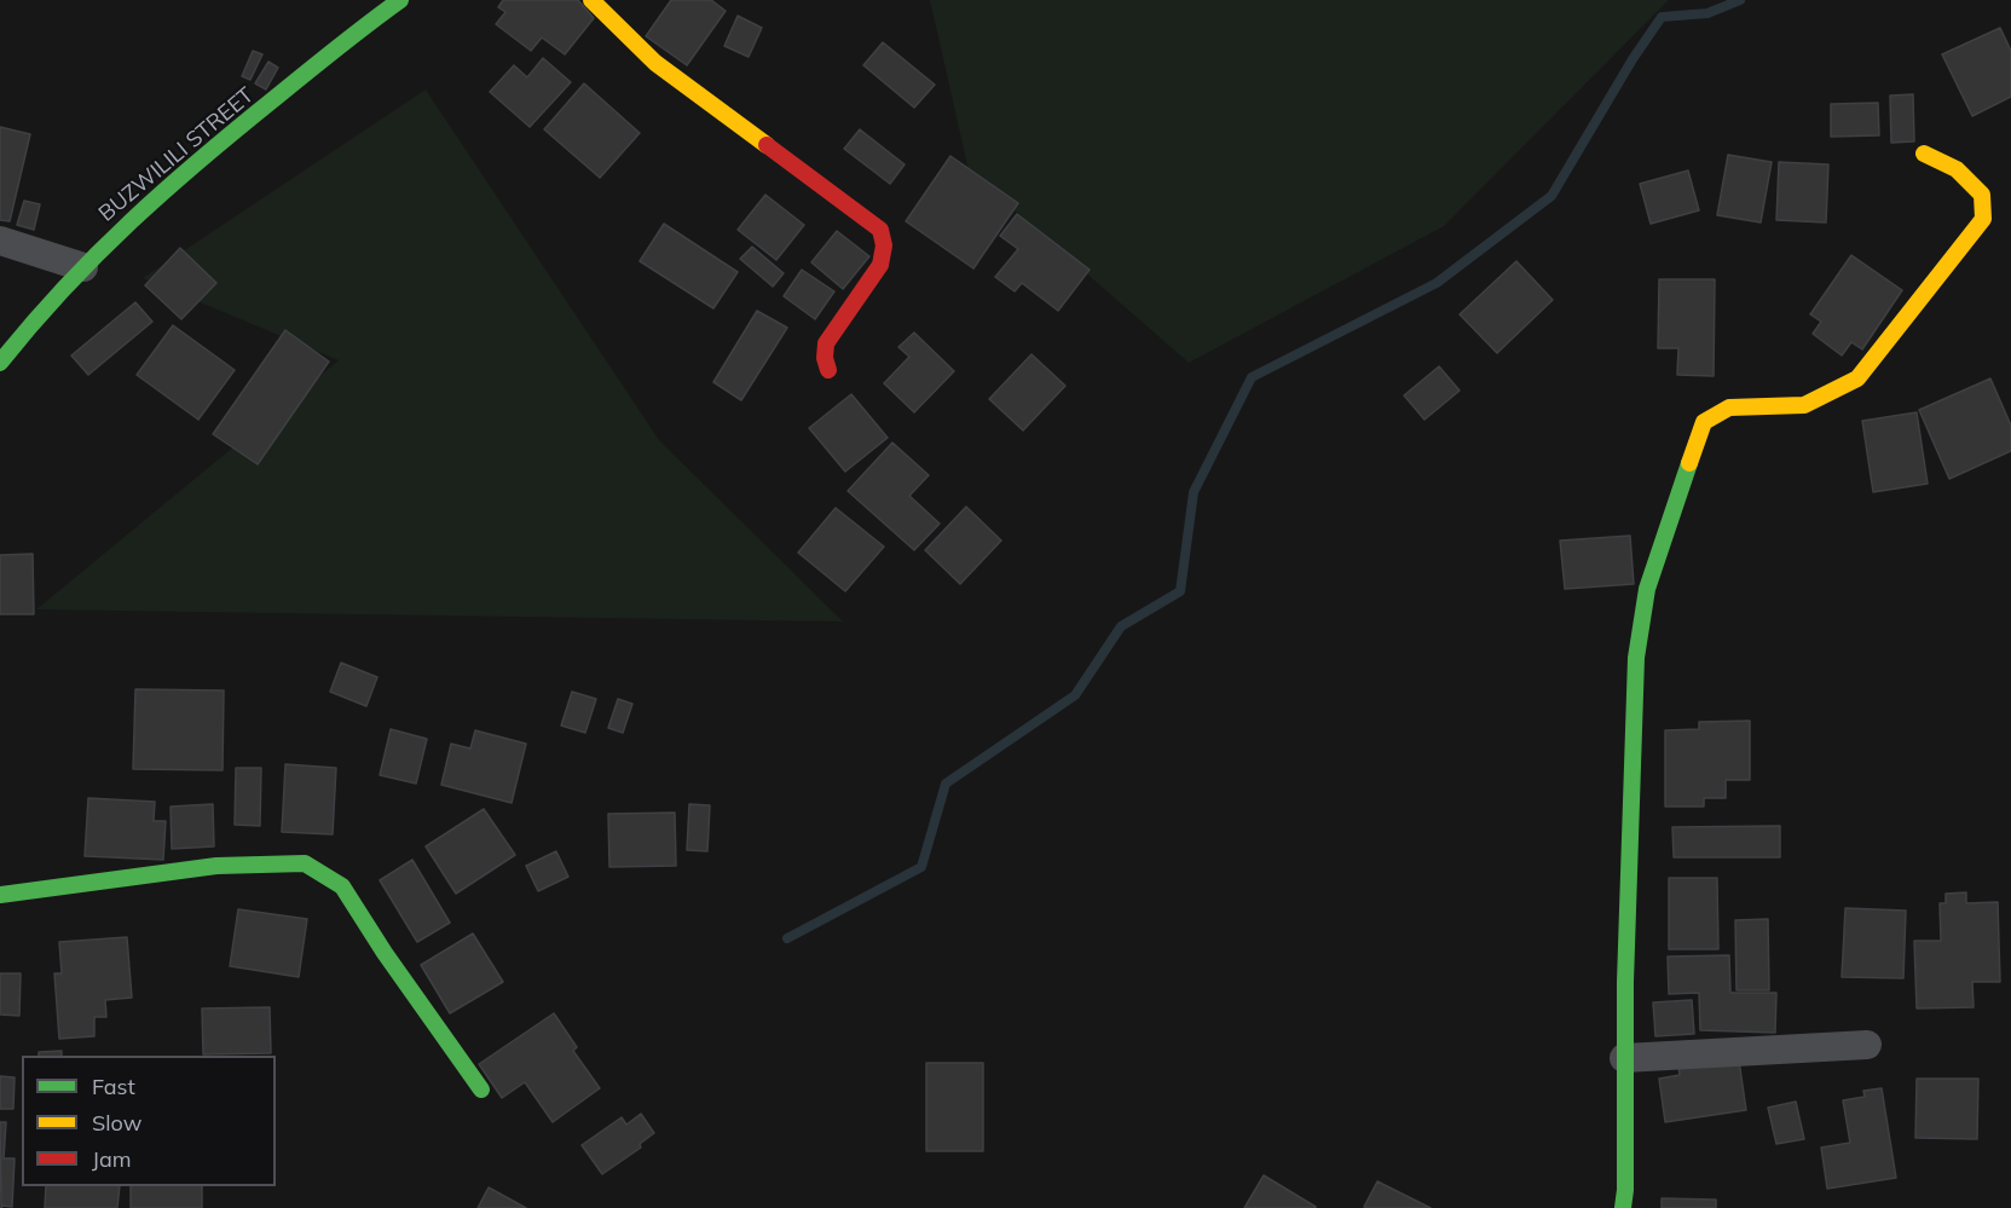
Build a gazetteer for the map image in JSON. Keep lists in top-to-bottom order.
{
  "streets": {
    "street": ["BUZWILILI STREET"]
  },
  "legend": ["Fast", "Slow", "Jam"]
}
